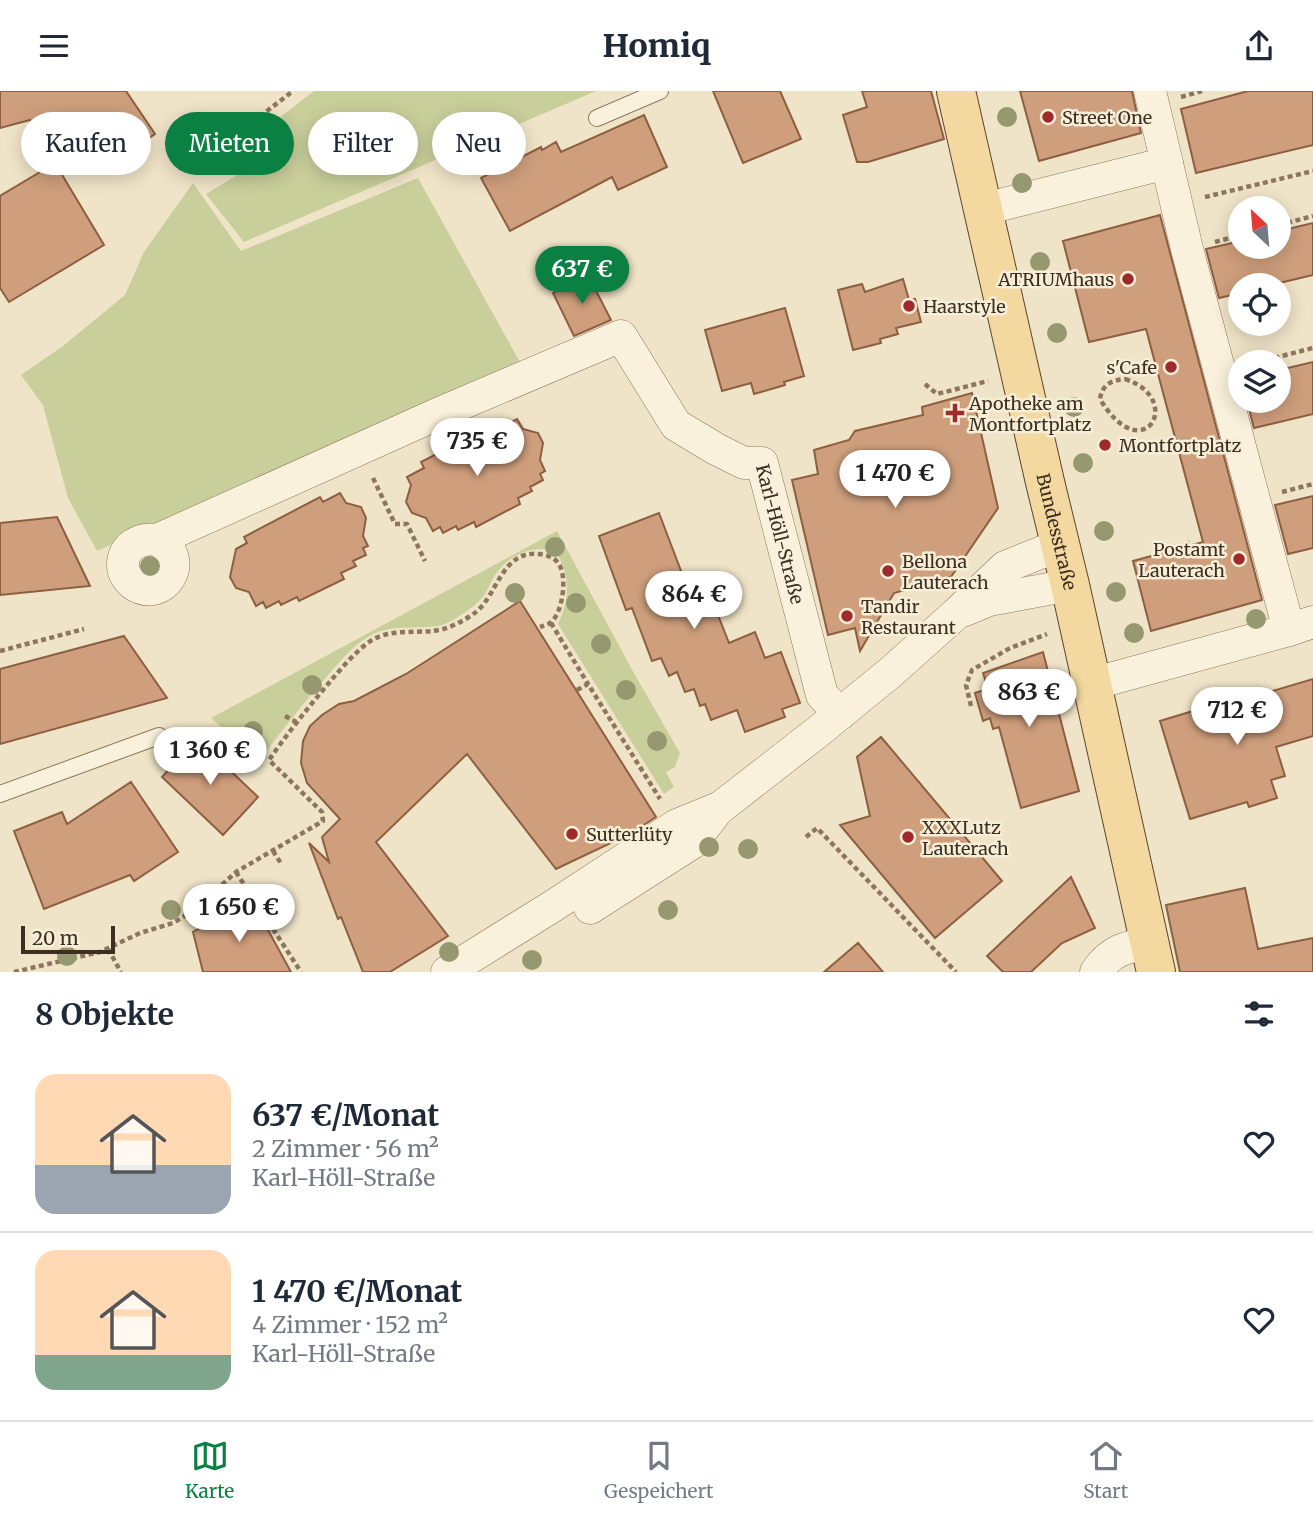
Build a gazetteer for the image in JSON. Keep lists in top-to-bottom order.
{
  "streets": {
    "main road": ["Bundesstraße"],
    "street": ["Karl-Höll-Straße"]
  },
  "places": {
    "other": [
      "Street One",
      "ATRIUMhaus",
      "Haarstyle",
      "s'Cafe",
      "Montfortplatz",
      "Postamt Lauterach",
      "Bellona Lauterach",
      "Tandir Restaurant",
      "Sutterlüty",
      "XXXLutz Lauterach"
    ],
    "health": ["Apotheke am Montfortplatz"]
  },
  "scale_bar": "20 m",
  "north": "top left",
  "page": {
    "header": "Homiq",
    "chip": [
      "Kaufen",
      "Mieten",
      "Filter",
      "Neu"
    ],
    "price": [
      "637 €",
      "735 €",
      "1 470 €",
      "864 €",
      "863 €",
      "712 €",
      "1 360 €",
      "1 650 €"
    ],
    "scale": "20 m",
    "heading": "8 Objekte",
    "list": [
      {
        "name": "637 €/Monat",
        "note": "2 Zimmer · 56 m² · Karl-Höll-Straße"
      },
      {
        "name": "1 470 €/Monat",
        "note": "4 Zimmer · 152 m² · Karl-Höll-Straße"
      }
    ],
    "tabs": ["Karte", "Gespeichert", "Start"]
  }
}
